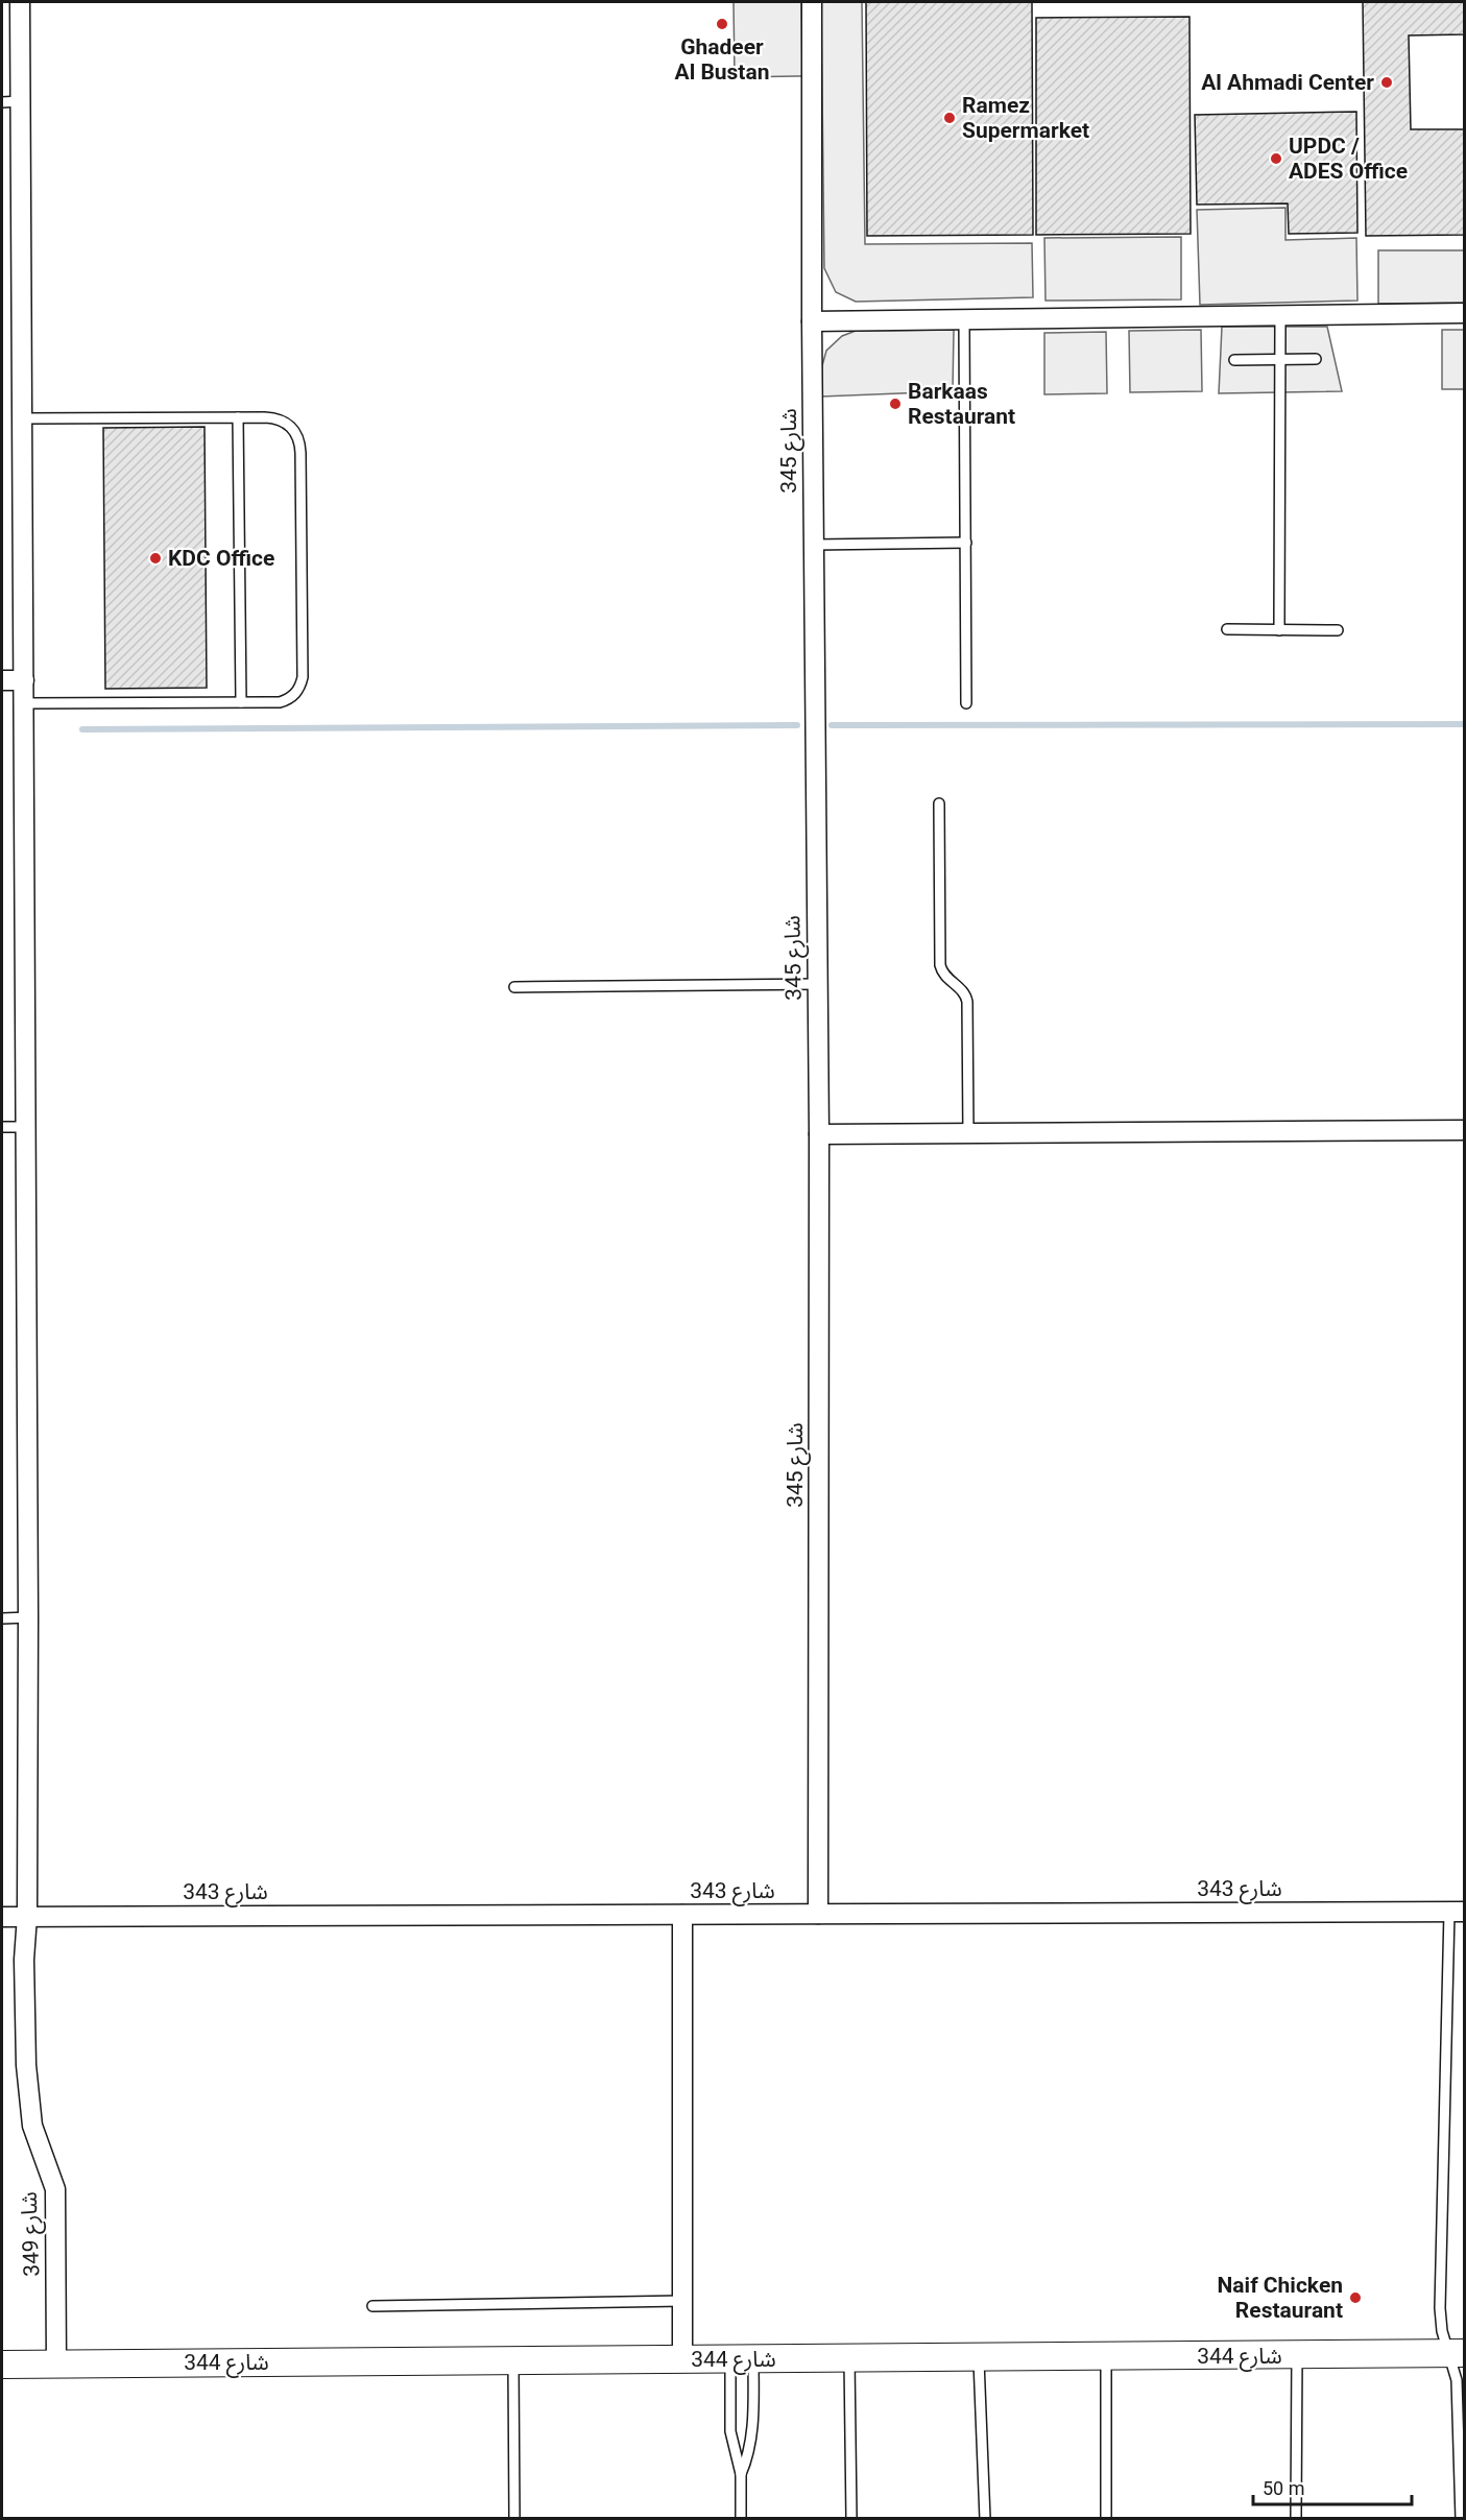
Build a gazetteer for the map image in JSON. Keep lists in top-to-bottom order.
{
  "streets": {
    "main road": ["شارع 344"],
    "street": ["شارع 345", "شارع 343", "شارع 349"]
  },
  "crossings": [
    ["شارع 345", "شارع 343"],
    ["شارع 343", "شارع 349"],
    ["شارع 349", "شارع 344"]
  ],
  "places": [
    "Ghadeer Al Bustan",
    "Al Ahmadi Center",
    "Ramez Supermarket",
    "UPDC / ADES Office",
    "Barkaas Restaurant",
    "KDC Office",
    "Naif Chicken Restaurant"
  ],
  "scale_bar": "50 m"
}
